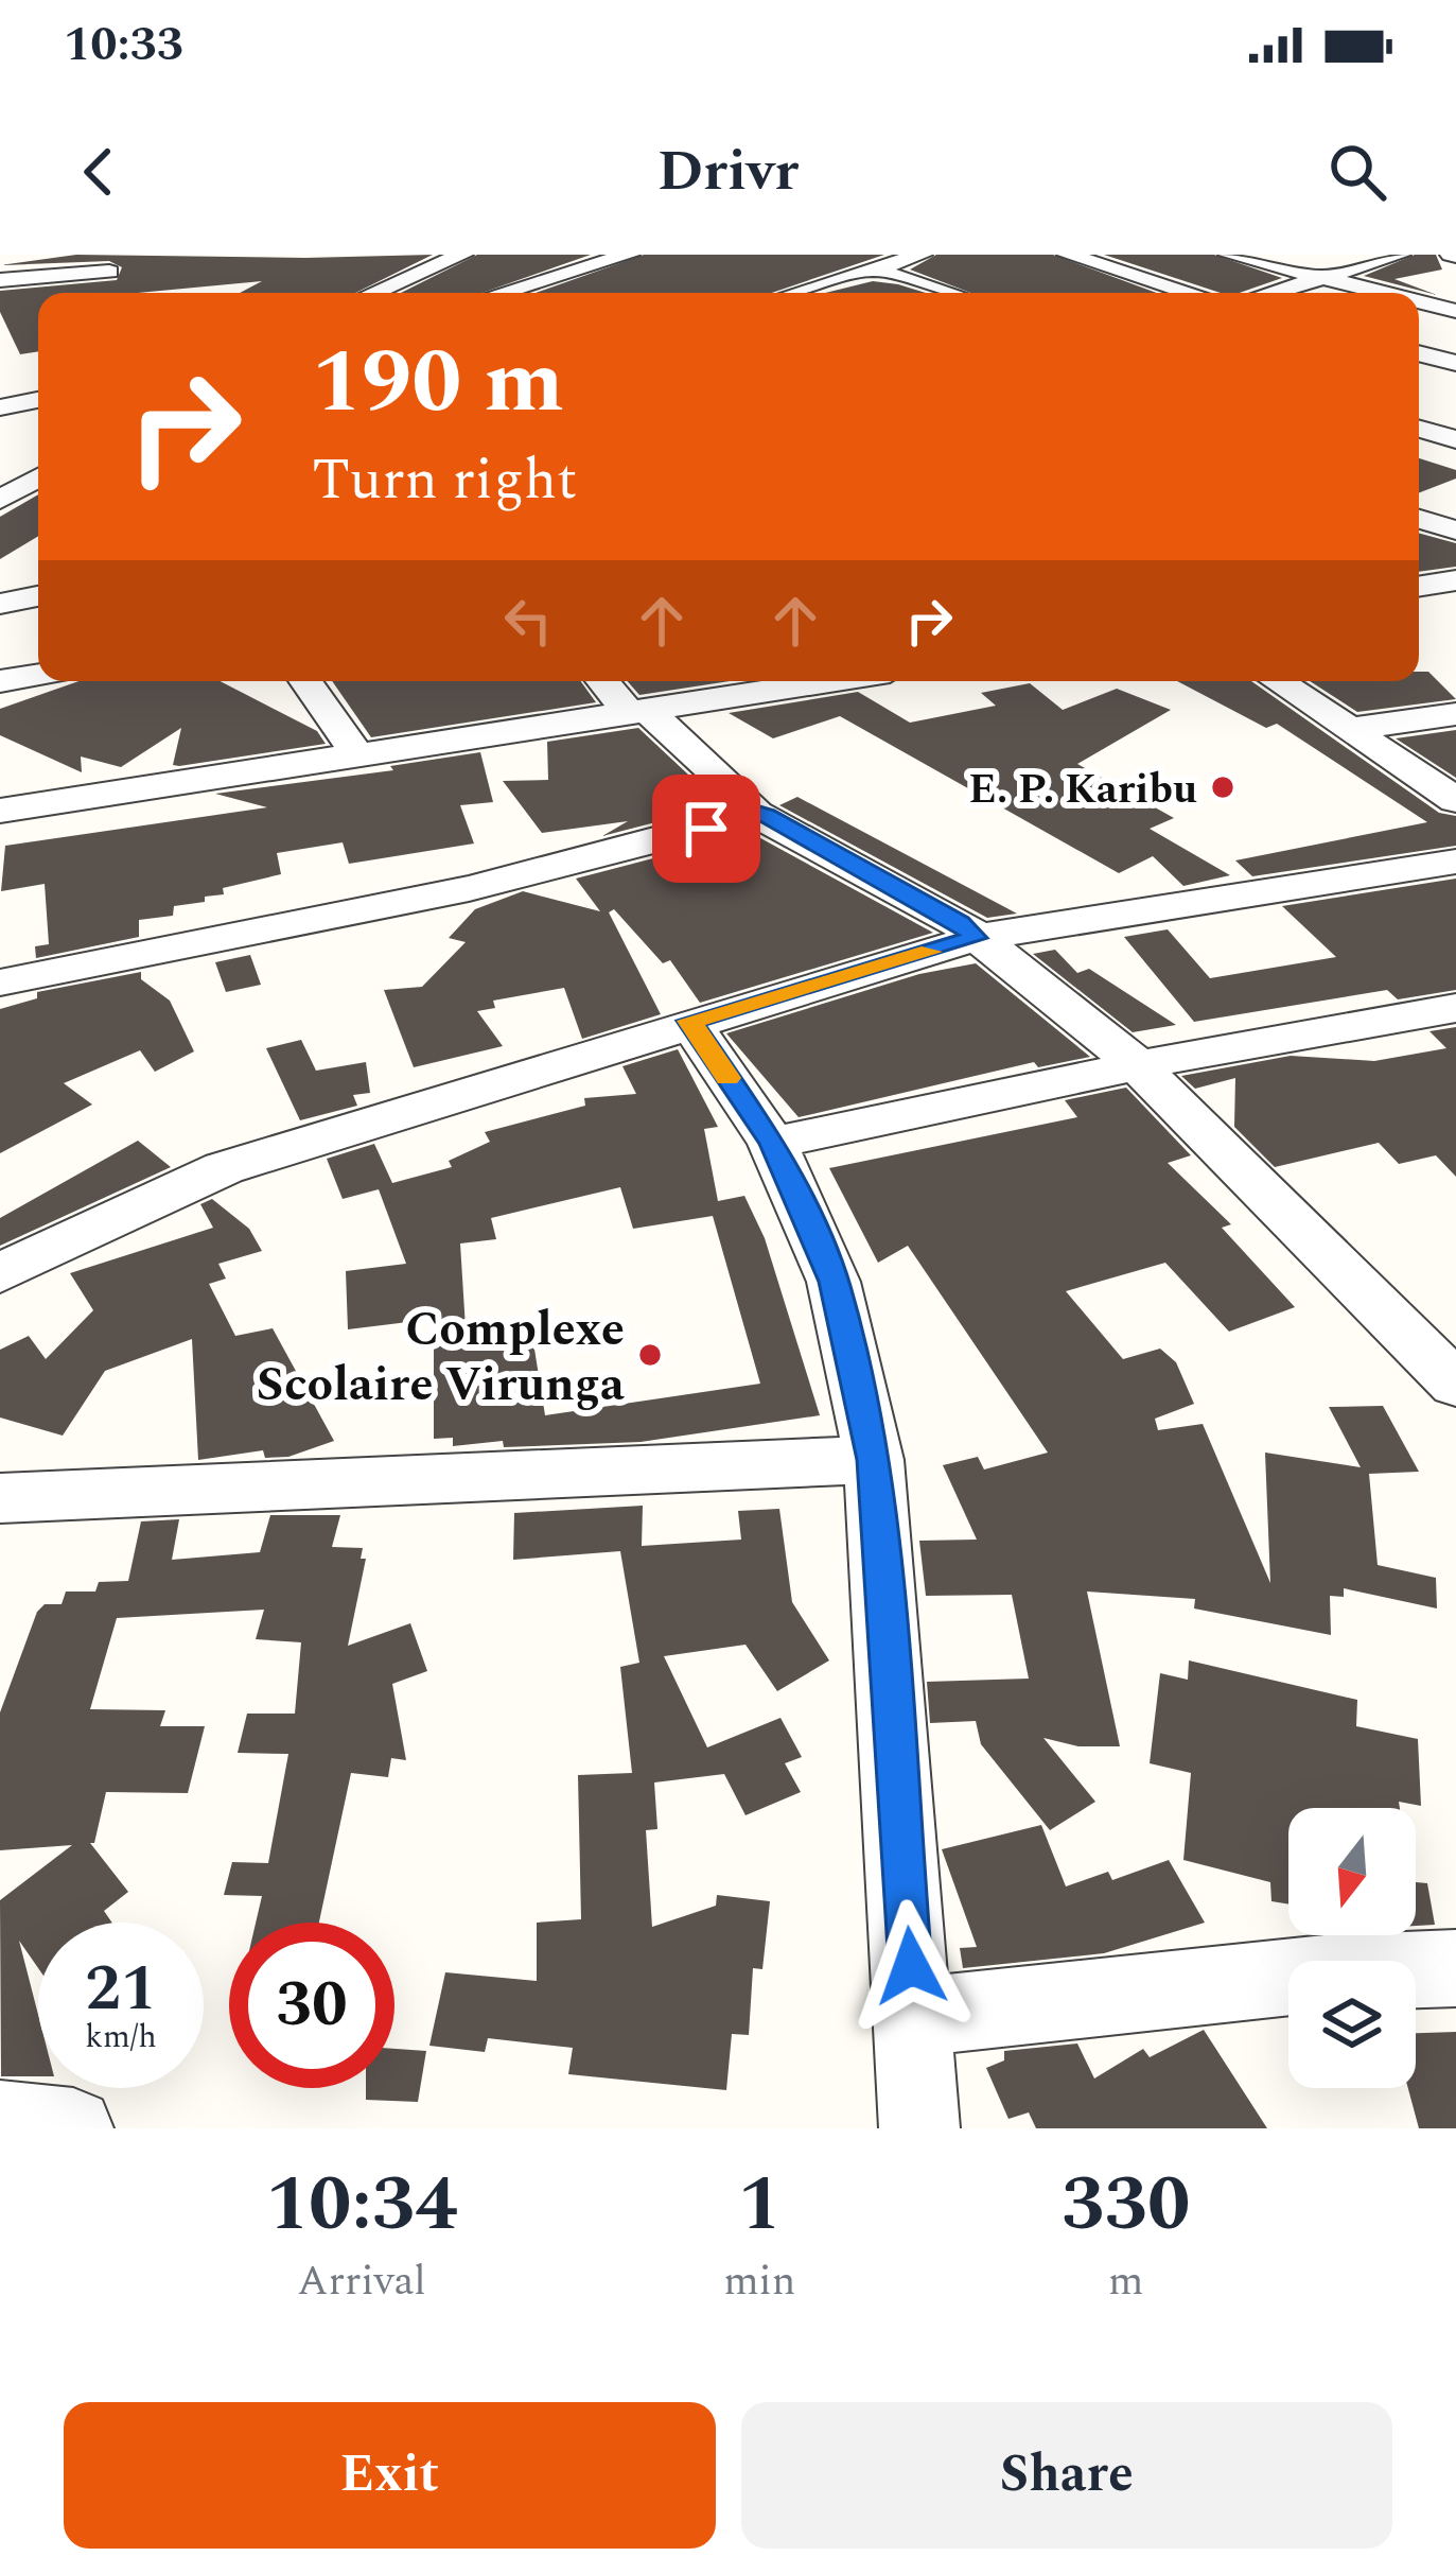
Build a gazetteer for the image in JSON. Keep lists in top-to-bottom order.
{
  "places": ["E. P. Karibu", "Complexe Scolaire Virunga"],
  "north": "bottom",
  "page": {
    "status": "10:33",
    "header": "Drivr",
    "turn": ["190 m", "Turn right"],
    "speed": "21 km/h",
    "limit": "30",
    "eta": [
      "10:34",
      "Arrival",
      "1",
      "min",
      "330",
      "m"
    ],
    "buttons": ["Exit", "Share"]
  }
}
